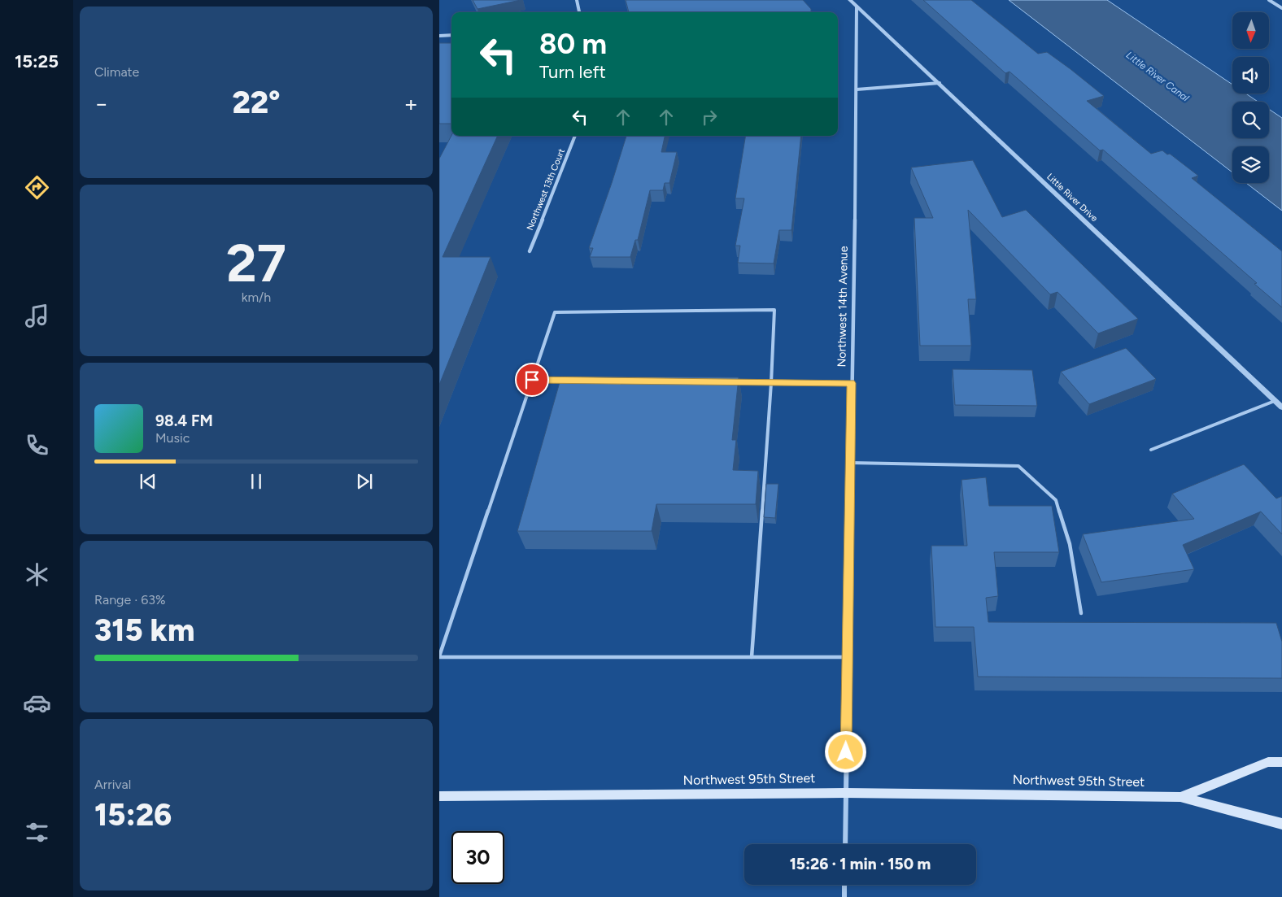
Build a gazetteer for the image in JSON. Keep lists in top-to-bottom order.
{
  "streets": {
    "main road": ["Northwest 95th Street"],
    "street": ["Northwest 13th Court", "Little River Drive", "Northwest 14th Avenue"]
  },
  "crossings": [
    ["Little River Drive", "Northwest 14th Avenue"],
    ["Northwest 14th Avenue", "Northwest 95th Street"]
  ],
  "water": ["Little River Canal"],
  "north": "bottom",
  "page": {
    "tabs": "15:25",
    "tile": [
      "Climate",
      ["27", "km/h"],
      ["Range · 63%", "315 km"],
      ["Arrival", "15:26"]
    ],
    "turn": ["80 m", "Turn left"],
    "heat": ["−", "22°", "+"],
    "song": ["98.4 FM", "Music"],
    "limit": "30",
    "trip": "15:26 · 1 min · 150 m"
  }
}
